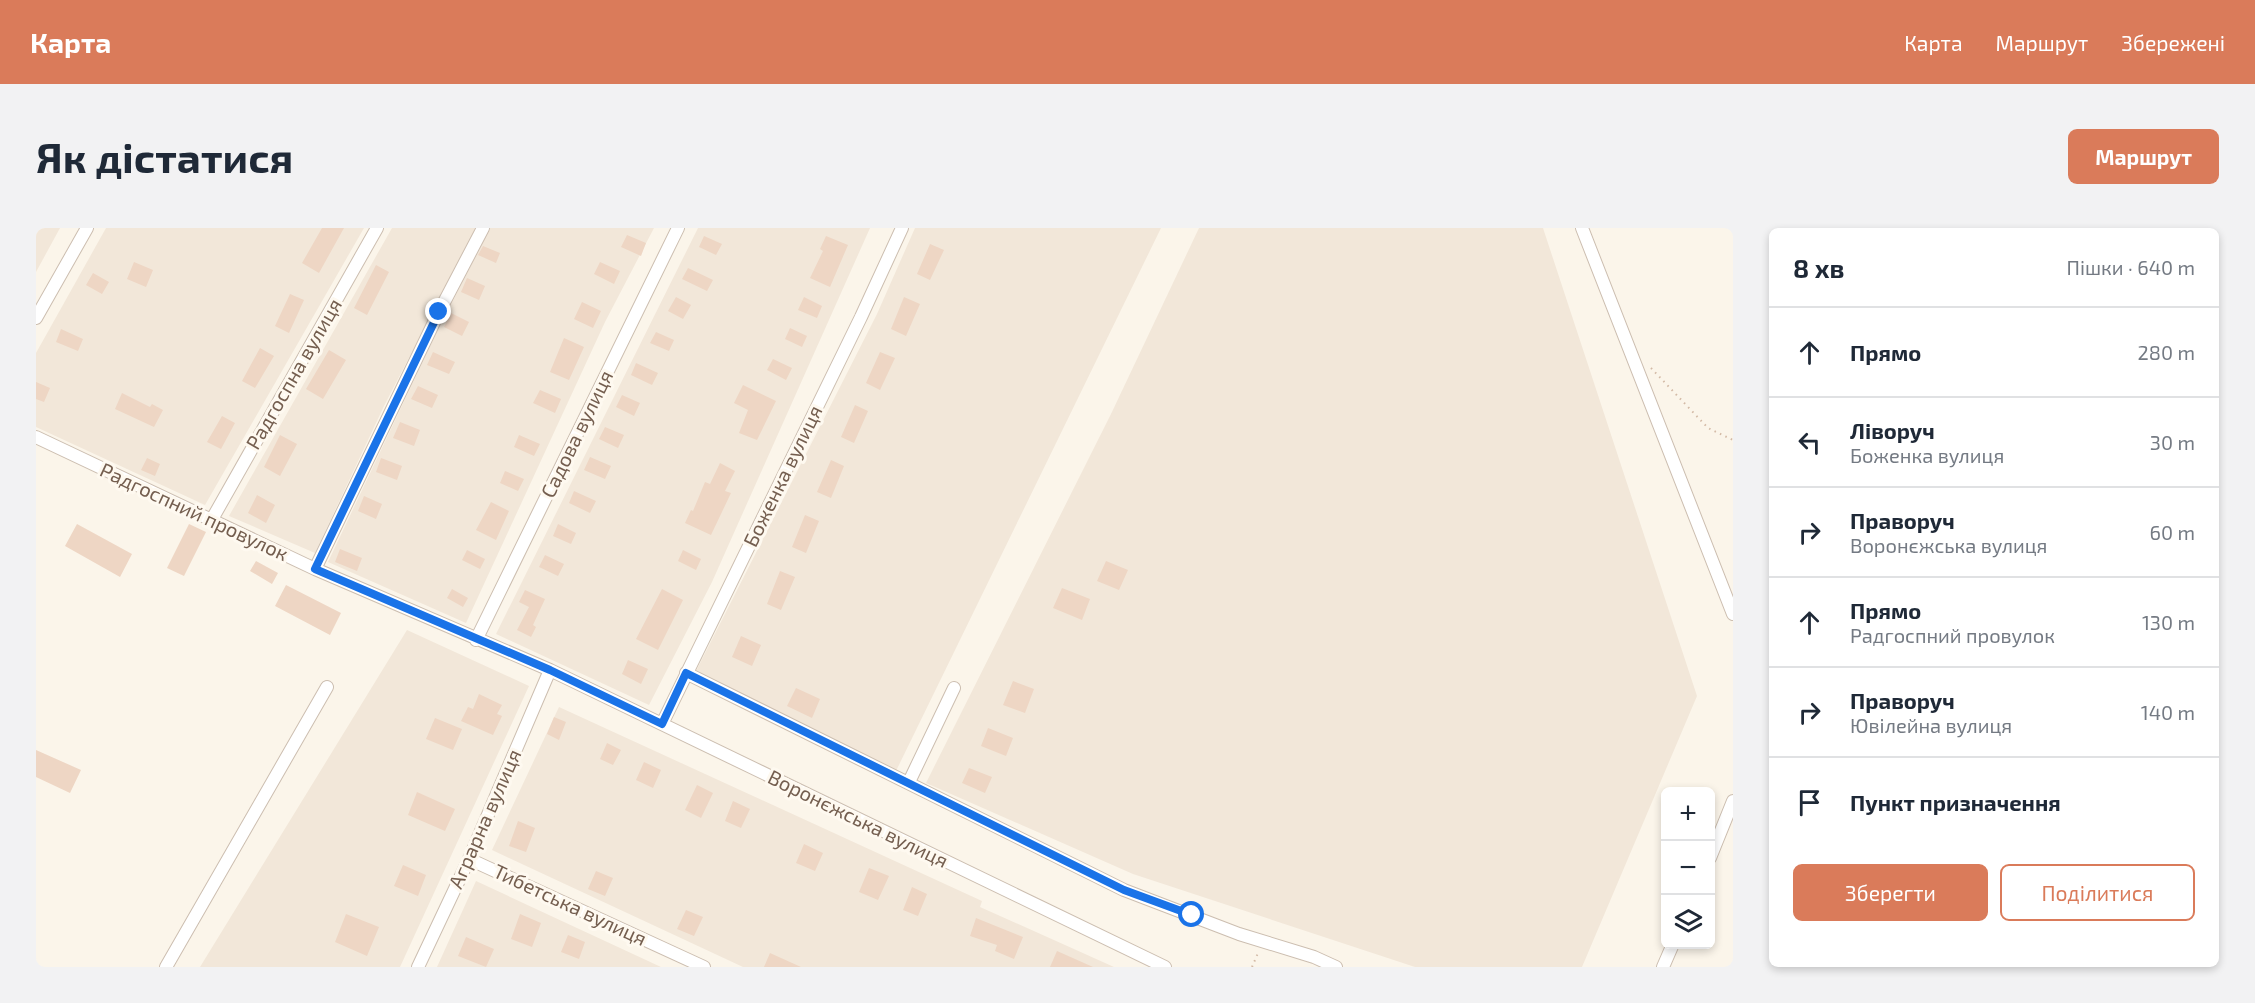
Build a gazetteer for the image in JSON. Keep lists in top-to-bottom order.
{
  "streets": {
    "street": [
      "Радгоспна вулиця",
      "Садова вулиця",
      "Боженка вулиця",
      "Радгоспний провулок",
      "Аграрна вулиця",
      "Воронєжська вулиця",
      "Тибетська вулиця"
    ]
  },
  "crossings": [
    ["Радгоспна вулиця", "Радгоспний провулок"],
    ["Садова вулиця", "Радгоспний провулок"],
    ["Боженка вулиця", "Воронєжська вулиця"],
    ["Радгоспний провулок", "Аграрна вулиця"],
    ["Радгоспний провулок", "Воронєжська вулиця"],
    ["Аграрна вулиця", "Воронєжська вулиця"],
    ["Аграрна вулиця", "Тибетська вулиця"]
  ],
  "page": {
    "header": "Карта",
    "nav": ["Карта", "Маршрут", "Збережені"],
    "buttons": [
      "Маршрут",
      ["Зберегти", "Поділитися"]
    ],
    "title": "Як дістатися",
    "heading": ["8 хв", "Пішки · 640 m"],
    "list": [
      ["Прямо", "280 m"],
      ["Ліворуч", "Боженка вулиця", "30 m"],
      ["Праворуч", "Воронєжська вулиця", "60 m"],
      ["Прямо", "Радгоспний провулок", "130 m"],
      ["Праворуч", "Ювілейна вулиця", "140 m"],
      "Пункт призначення"
    ],
    "map_buttons": ["+", "−"]
  }
}
